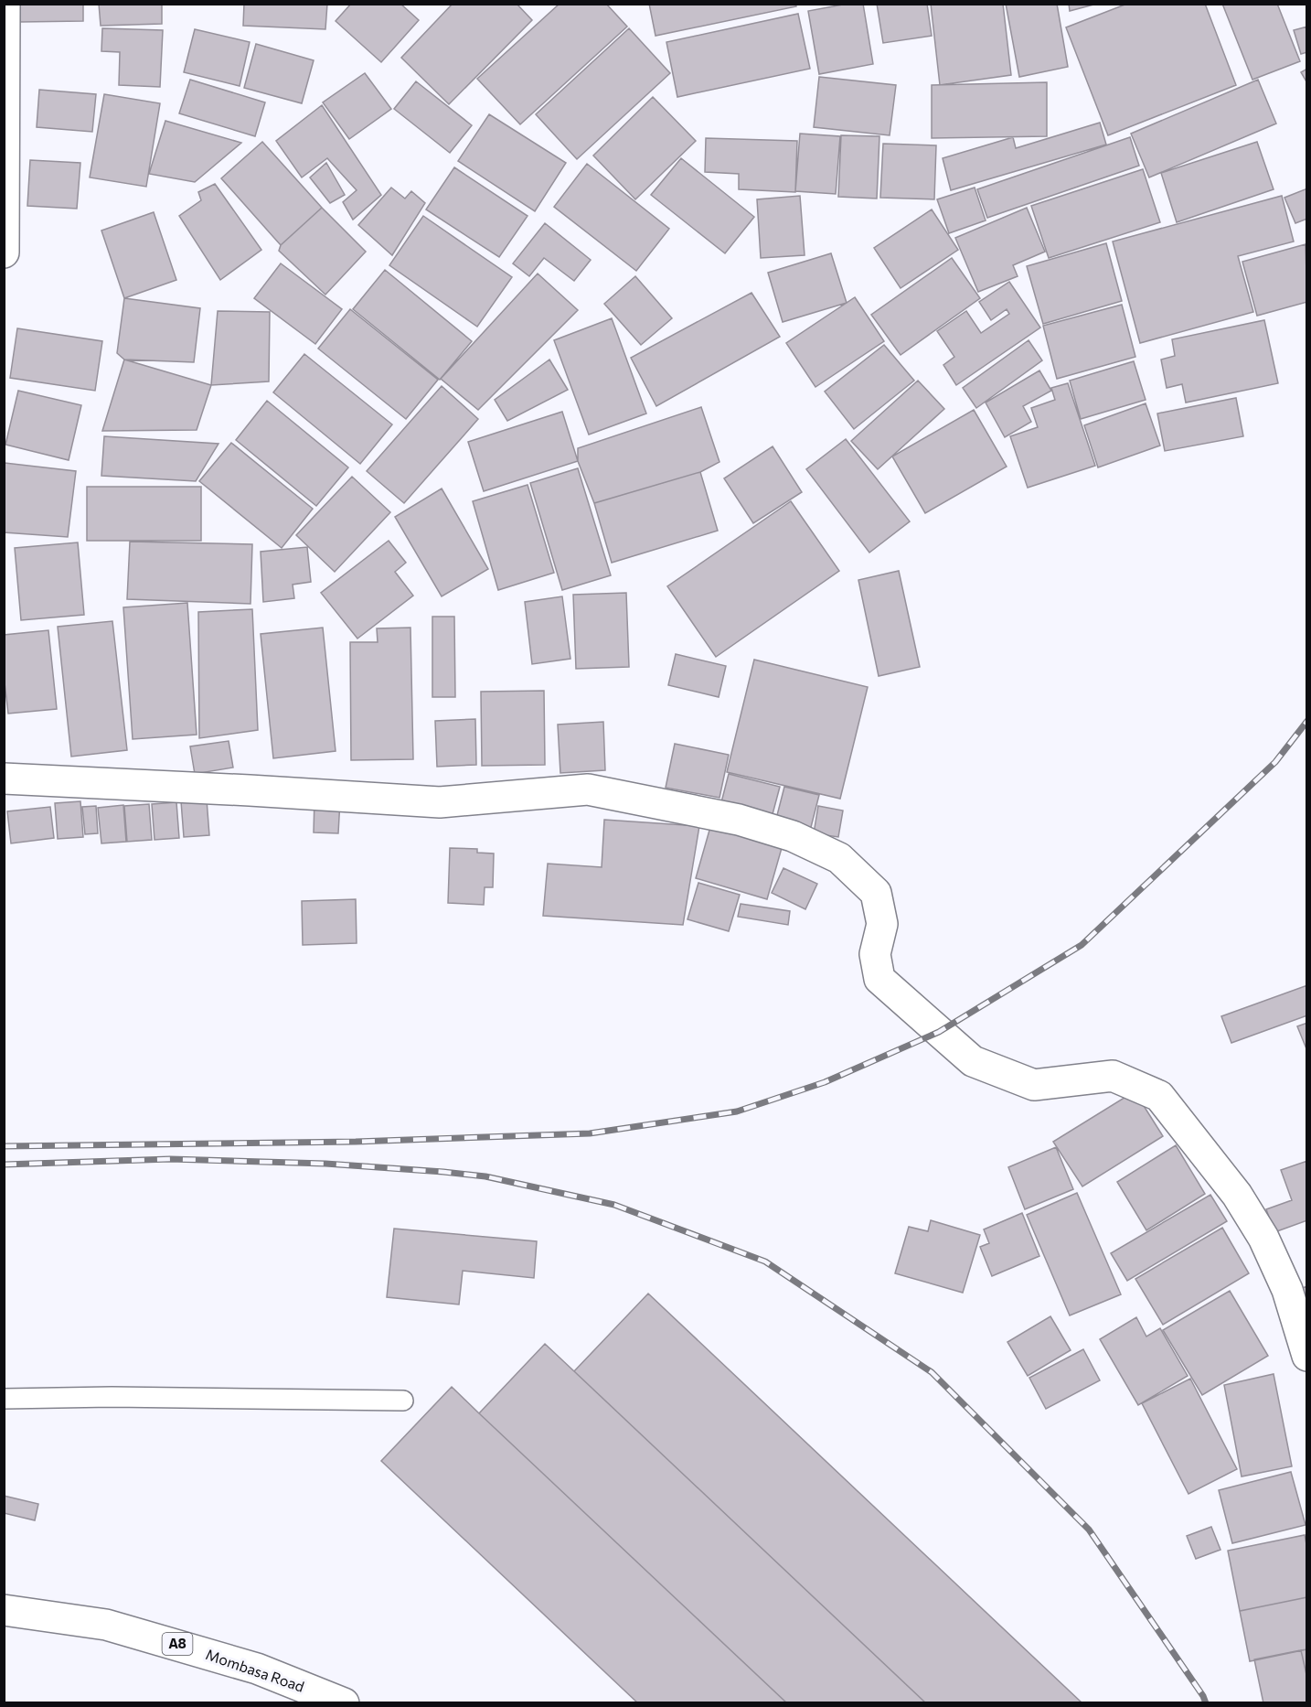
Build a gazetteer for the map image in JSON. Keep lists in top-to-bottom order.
{
  "streets": {
    "main road": ["A8", "Mombasa Road"]
  }
}
